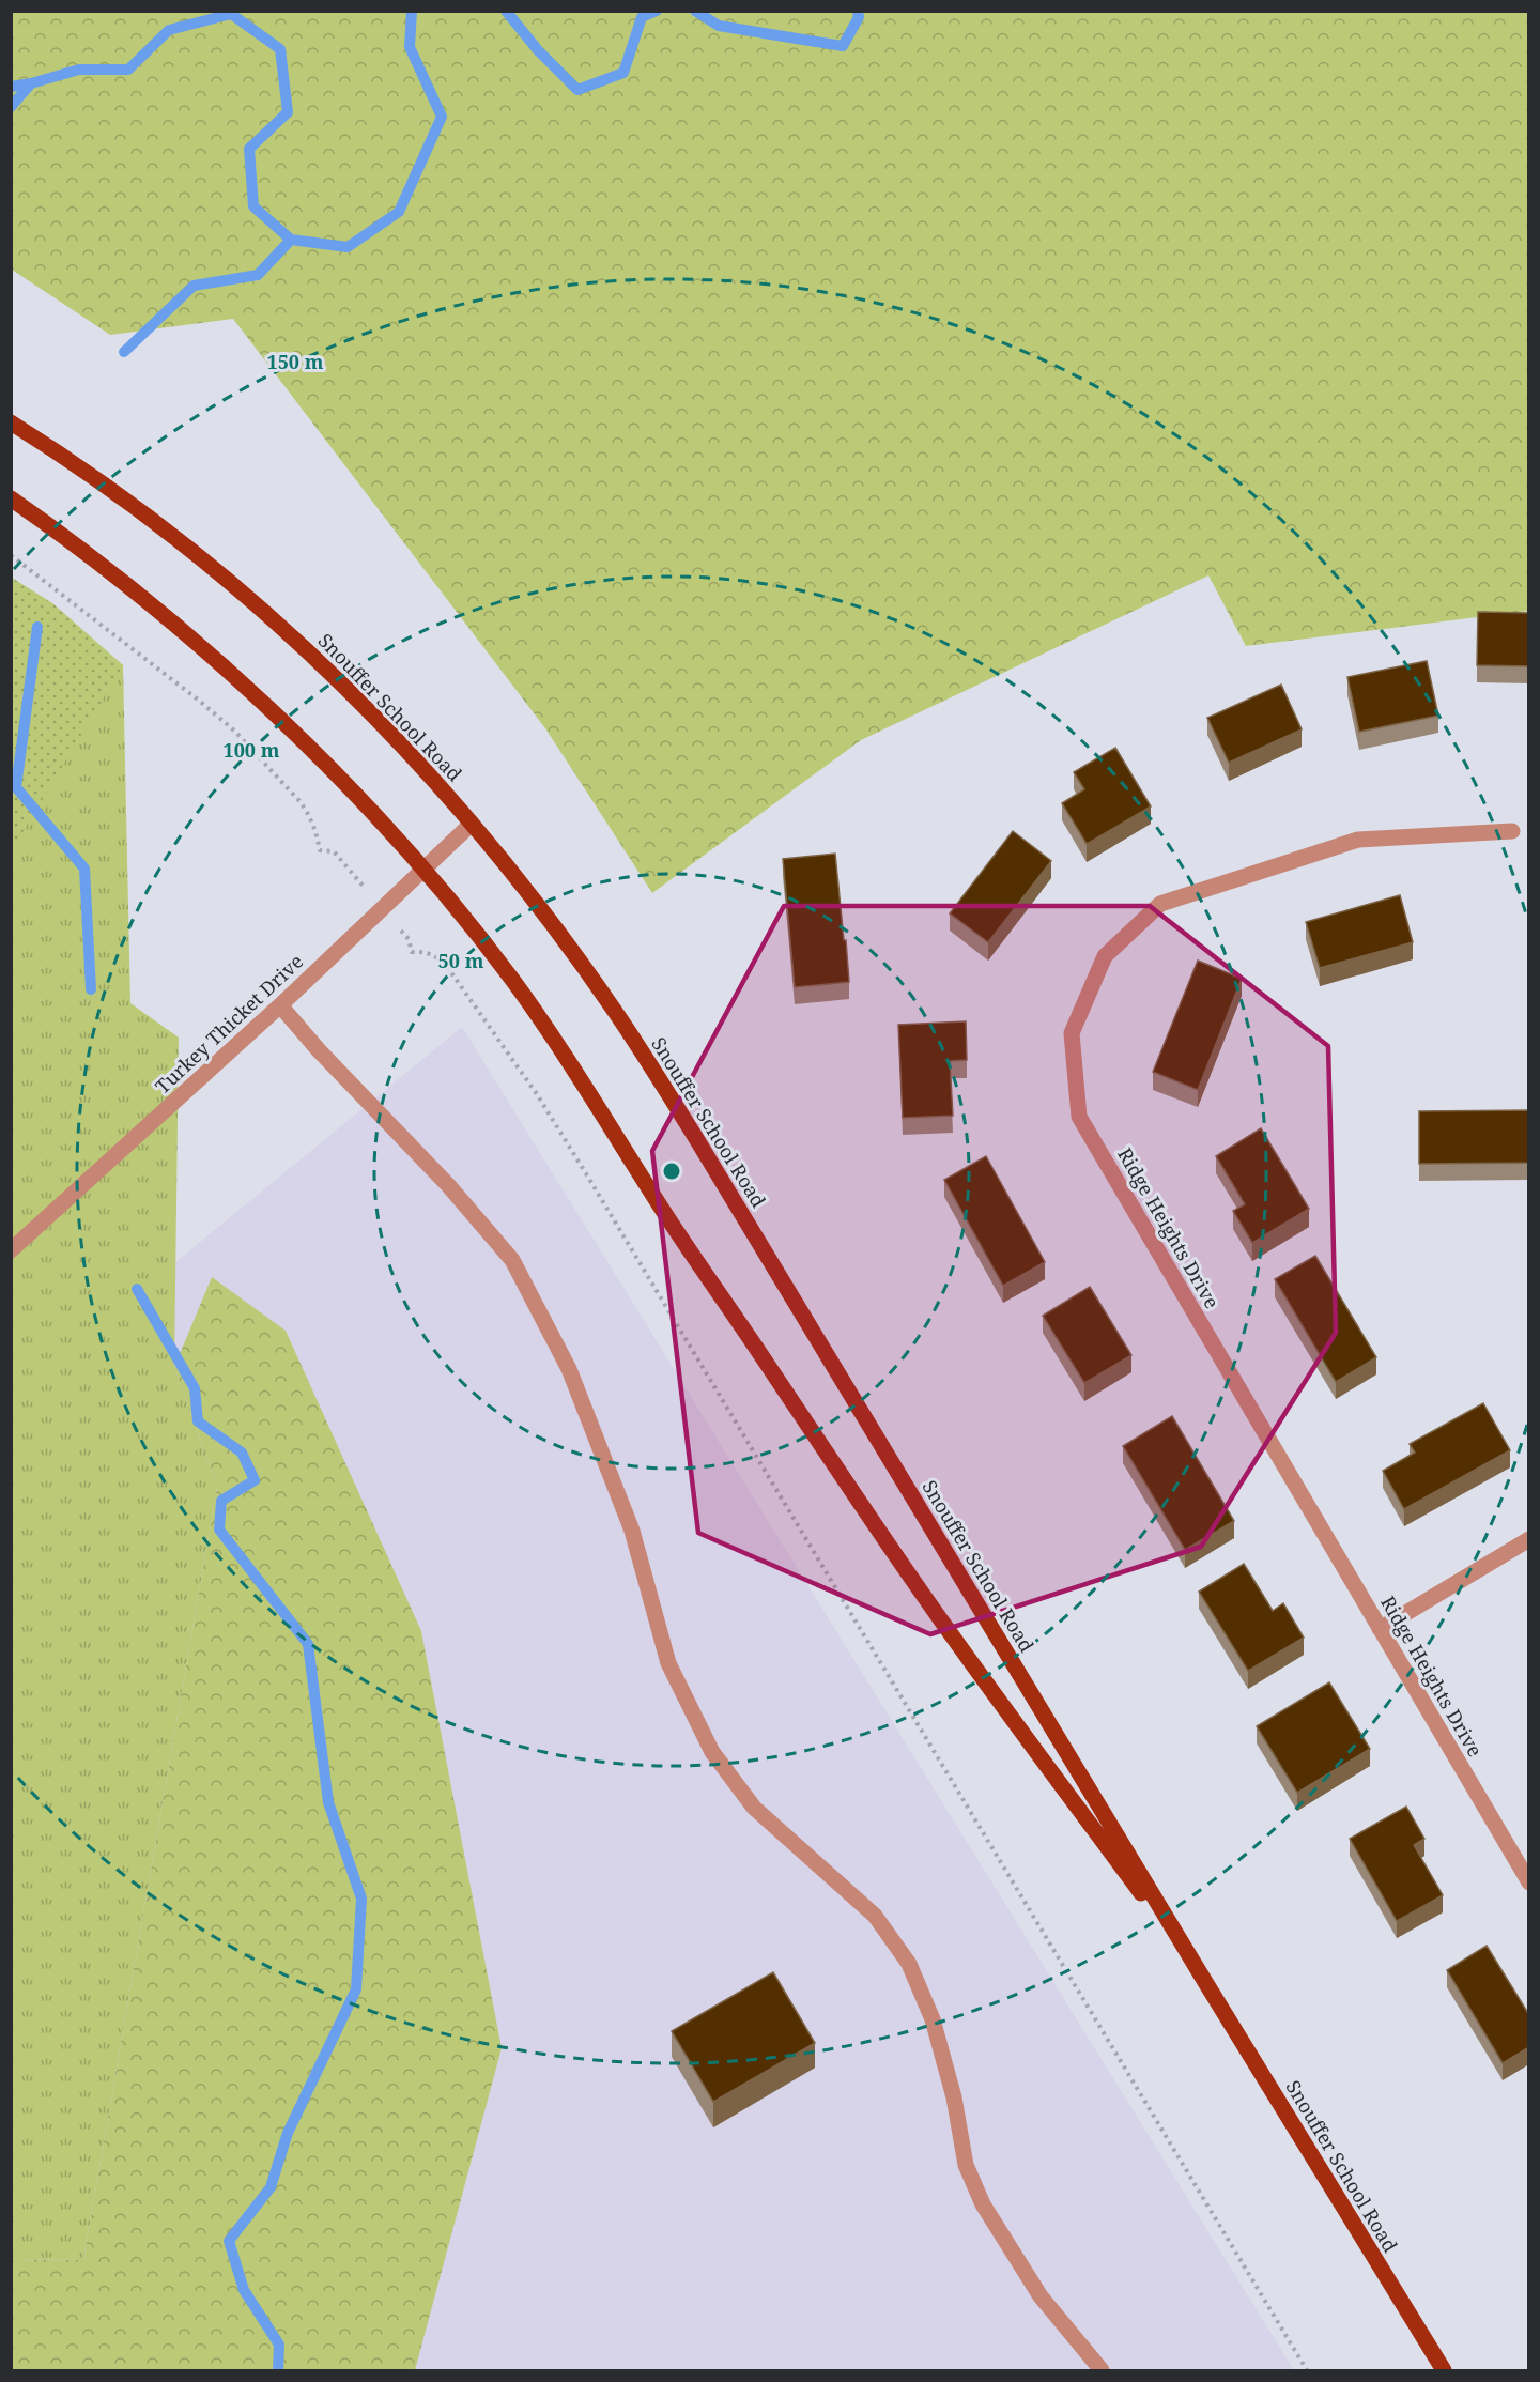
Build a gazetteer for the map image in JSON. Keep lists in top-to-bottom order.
{
  "streets": {
    "main road": ["Snouffer School Road"],
    "street": ["Turkey Thicket Drive", "Ridge Heights Drive"]
  },
  "crossings": [
    ["Snouffer School Road", "Turkey Thicket Drive"]
  ],
  "rings": ["150 m", "100 m", "50 m"]
}
